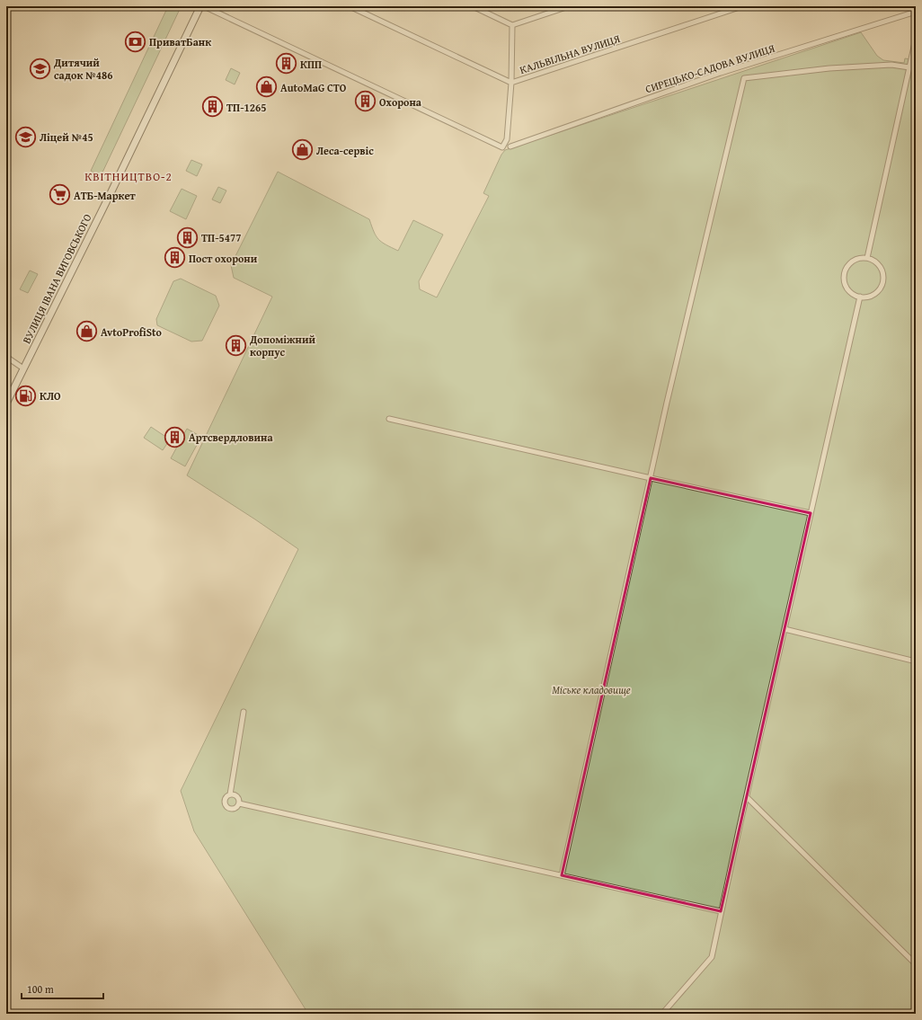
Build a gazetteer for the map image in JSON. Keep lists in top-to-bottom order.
{
  "streets": {
    "main road": ["ВУЛИЦЯ ІВАНА ВИГОВСЬКОГО"],
    "street": ["КАЛЬВІЛЬНА ВУЛИЦЯ", "СИРЕЦЬКО-САДОВА ВУЛИЦЯ"]
  },
  "districts": ["КВІТНИЦТВО-2"],
  "parks": ["Міське кладовище"],
  "places": {
    "bank": ["ПриватБанк"],
    "building": [
      "КПП",
      "Охорона",
      "ТП-1265",
      "ТП-5477",
      "Пост охорони",
      "Допоміжний корпус",
      "Артсвердловина"
    ],
    "school or university": ["Дитячий садок №486", "Ліцей №45"],
    "shop": ["AutoMaG СТО", "Леса-сервіс", "AvtoProfiSto"],
    "supermarket": ["АТБ-Маркет"],
    "fuel station": ["КЛО"]
  },
  "scale_bar": "100 m"
}
